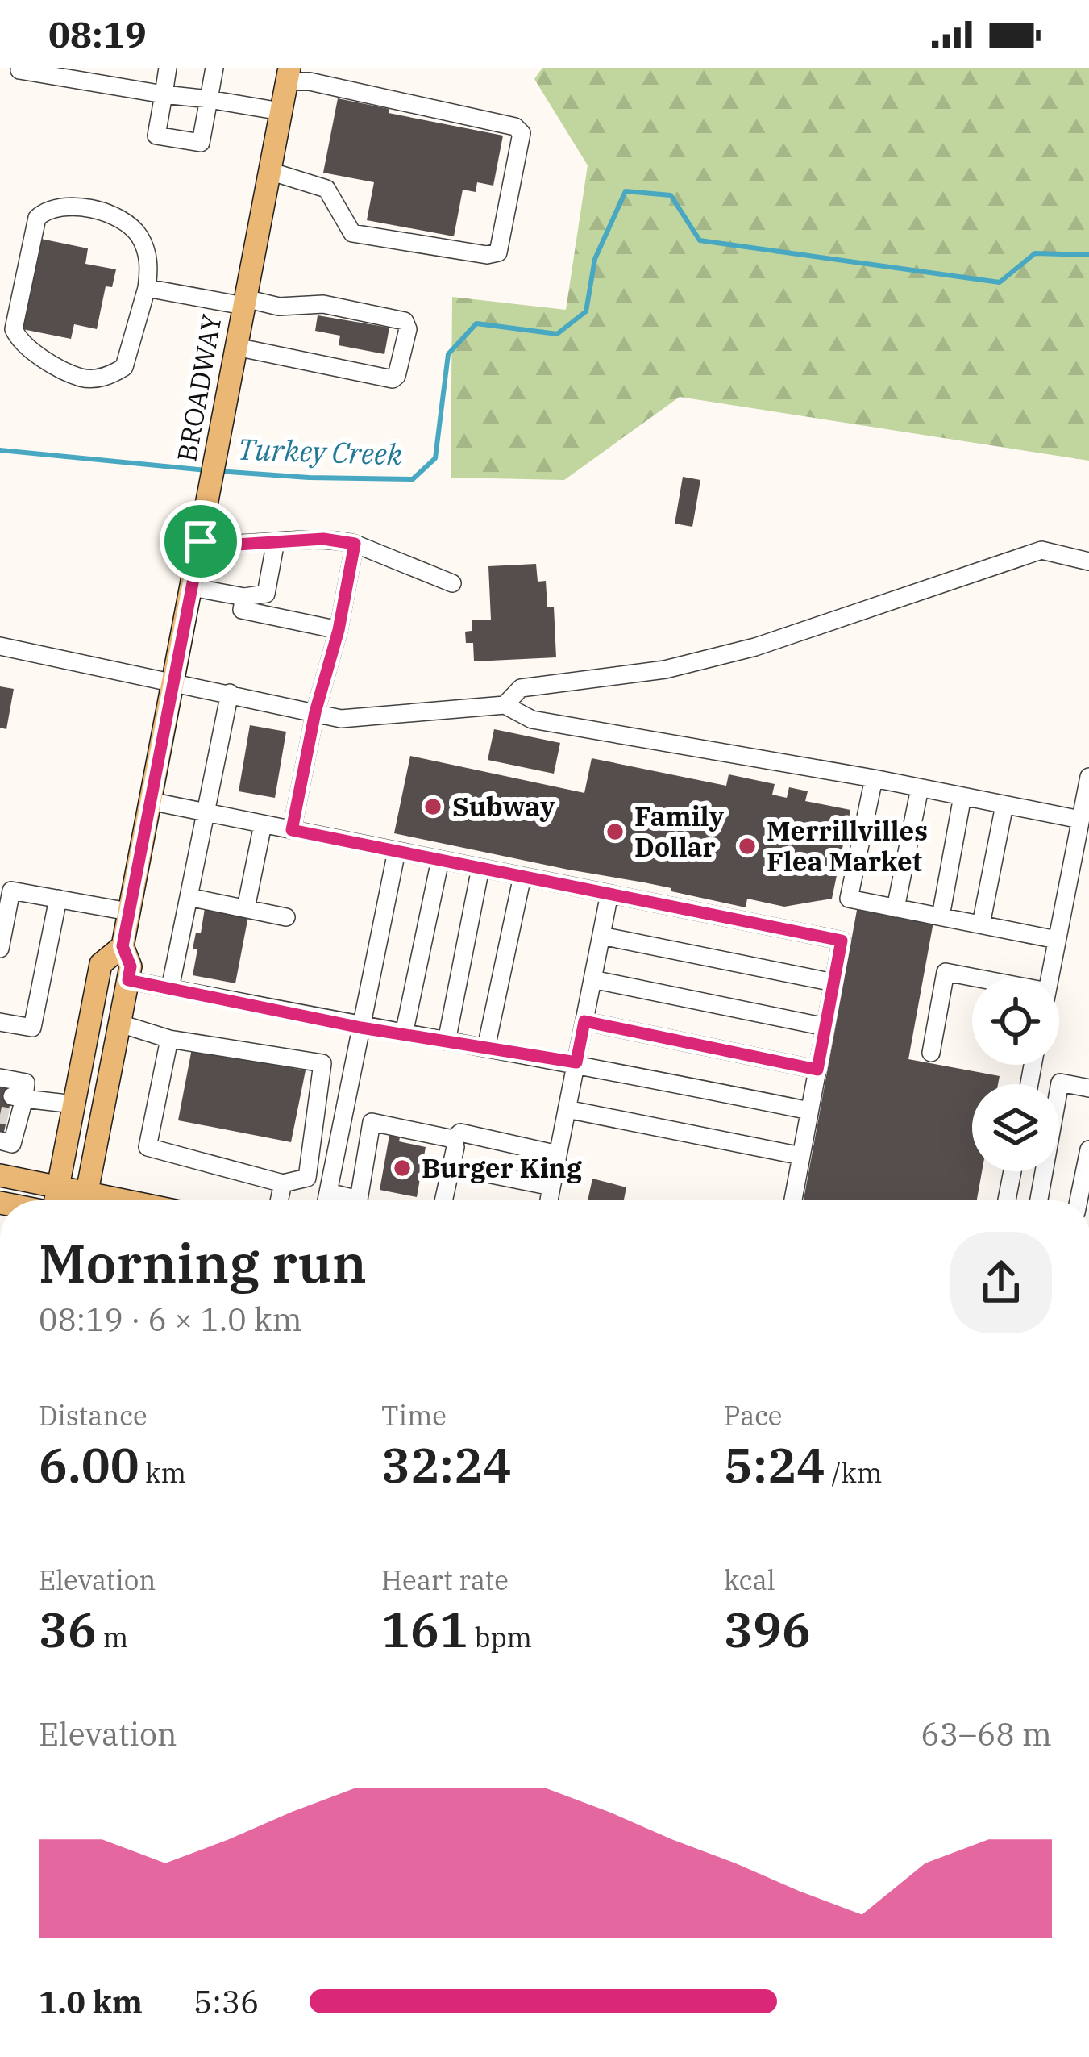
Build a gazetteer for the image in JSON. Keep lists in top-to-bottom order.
{
  "streets": {
    "main road": ["BROADWAY"]
  },
  "water": ["Turkey Creek"],
  "places": [
    "Subway",
    "Family Dollar",
    "Merrillvilles Flea Market",
    "Burger King"
  ],
  "page": {
    "status": "08:19",
    "heading": ["Morning run", "08:19 · 6 × 1.0 km"],
    "stats": [
      ["Distance", "6.00 km"],
      ["Time", "32:24"],
      ["Pace", "5:24 /km"],
      ["Elevation", "36 m"],
      ["Heart rate", "161 bpm"],
      ["kcal", "396"]
    ],
    "chart": ["Elevation", "63–68 m"],
    "list": [
      {
        "name": "1.0 km",
        "note": "5:36"
      }
    ]
  }
}
